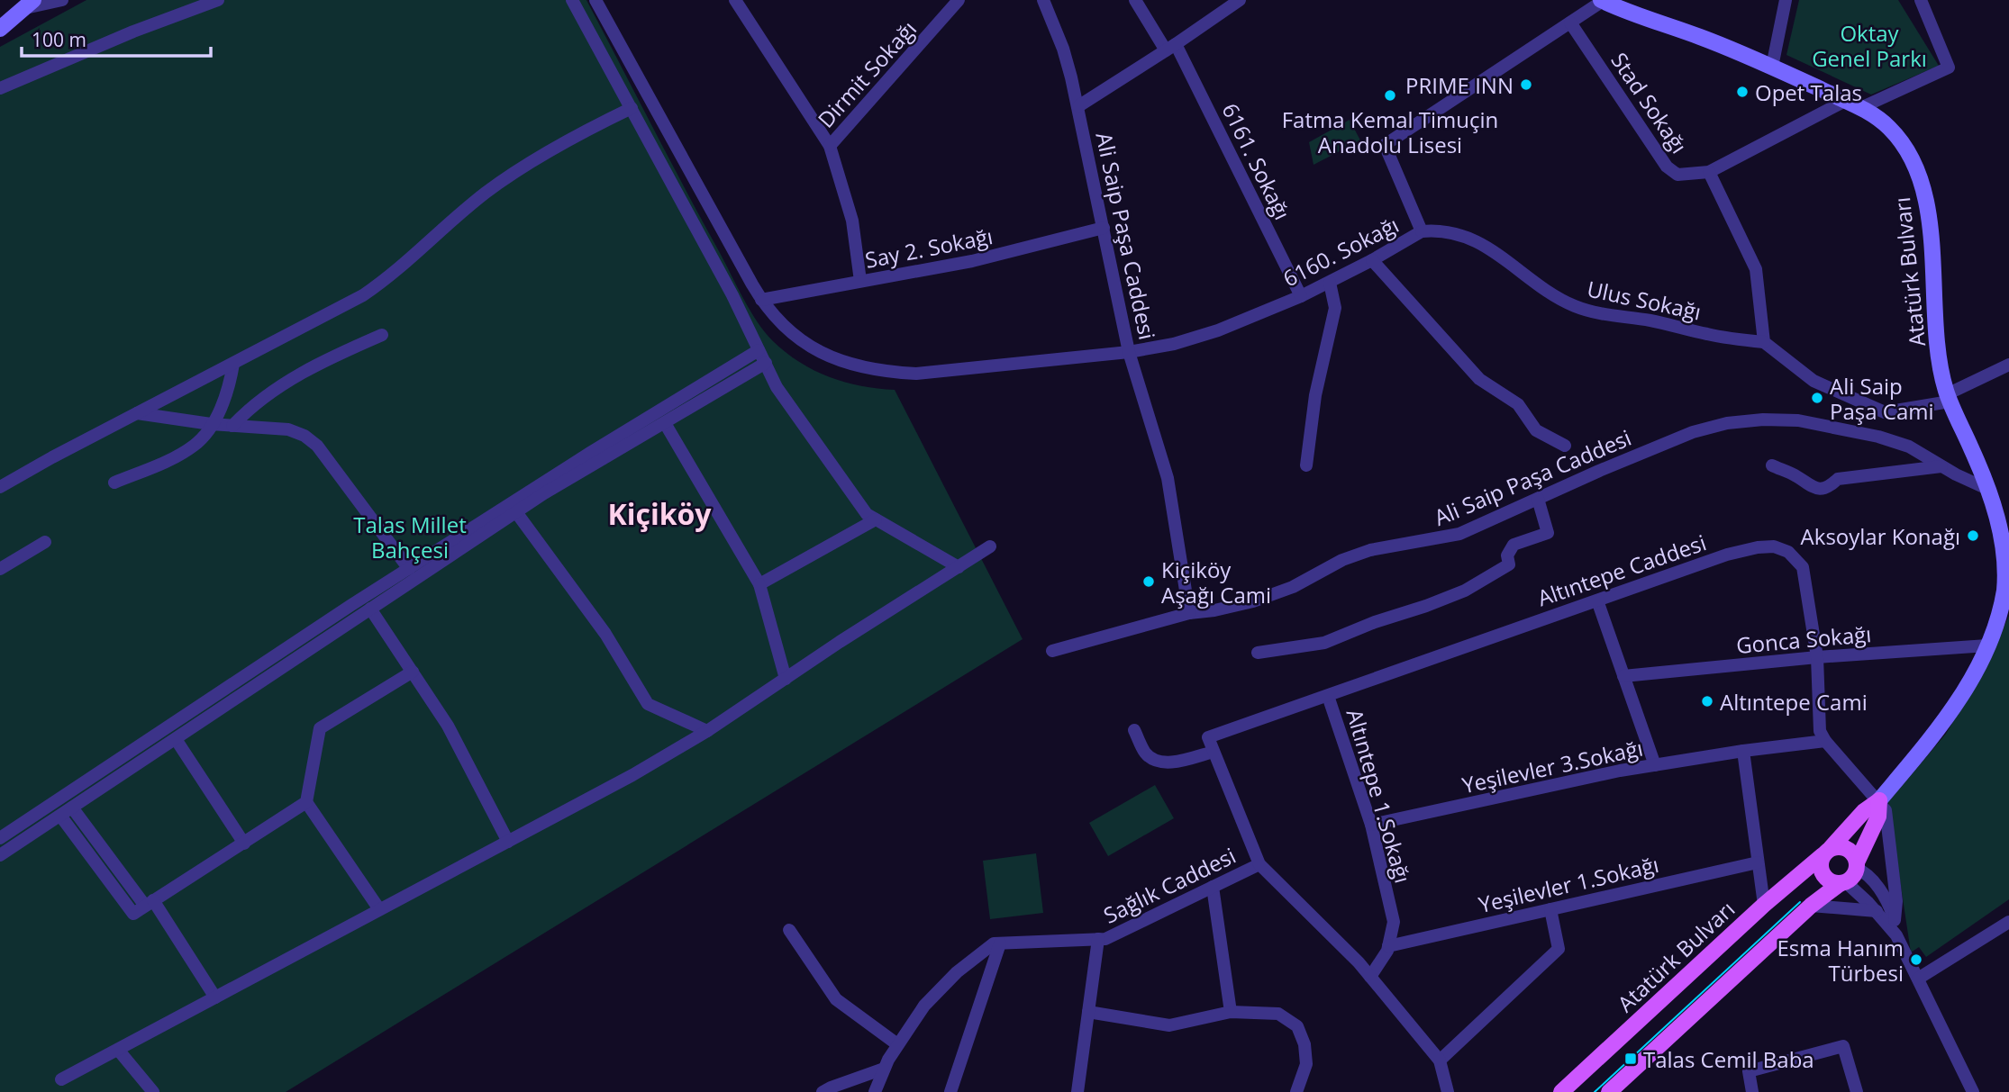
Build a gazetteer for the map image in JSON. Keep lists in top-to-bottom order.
{
  "streets": {
    "main road": ["Atatürk Bulvarı"],
    "street": [
      "Dirmit Sokağı",
      "Stad Sokağı",
      "6161. Sokağı",
      "Ali Saip Paşa Caddesi",
      "Say 2. Sokağı",
      "6160. Sokağı",
      "Ulus Sokağı",
      "Altıntepe Caddesi",
      "Gonca Sokağı",
      "Yeşilevler 3.Sokağı",
      "Altıntepe 1.Sokağı",
      "Yeşilevler 1.Sokağı",
      "Sağlık Caddesi"
    ]
  },
  "crossings": [
    ["Stad Sokağı", "6160. Sokağı"],
    ["Stad Sokağı", "Atatürk Bulvarı"],
    ["6161. Sokağı", "6160. Sokağı"],
    ["Ali Saip Paşa Caddesi", "Say 2. Sokağı"],
    ["Ali Saip Paşa Caddesi", "6160. Sokağı"],
    ["Ali Saip Paşa Caddesi", "Atatürk Bulvarı"],
    ["Say 2. Sokağı", "6160. Sokağı"],
    ["6160. Sokağı", "Atatürk Bulvarı"],
    ["6160. Sokağı", "Ulus Sokağı"],
    ["Atatürk Bulvarı", "Gonca Sokağı"],
    ["Altıntepe Caddesi", "Gonca Sokağı"],
    ["Altıntepe Caddesi", "Yeşilevler 3.Sokağı"],
    ["Altıntepe Caddesi", "Altıntepe 1.Sokağı"],
    ["Yeşilevler 3.Sokağı", "Altıntepe 1.Sokağı"],
    ["Altıntepe 1.Sokağı", "Yeşilevler 1.Sokağı"],
    ["Altıntepe 1.Sokağı", "Sağlık Caddesi"]
  ],
  "districts": ["Kiçiköy"],
  "parks": ["Oktay Genel Parkı", "Talas Millet Bahçesi"],
  "places": {
    "other": [
      "PRIME INN",
      "Opet Talas",
      "Fatma Kemal Timuçin Anadolu Lisesi",
      "Ali Saip Paşa Cami",
      "Aksoylar Konağı",
      "Kiçiköy Aşağı Cami",
      "Altıntepe Cami",
      "Esma Hanım Türbesi"
    ],
    "transit": ["Talas Cemil Baba"]
  },
  "scale_bar": "100 m"
}
